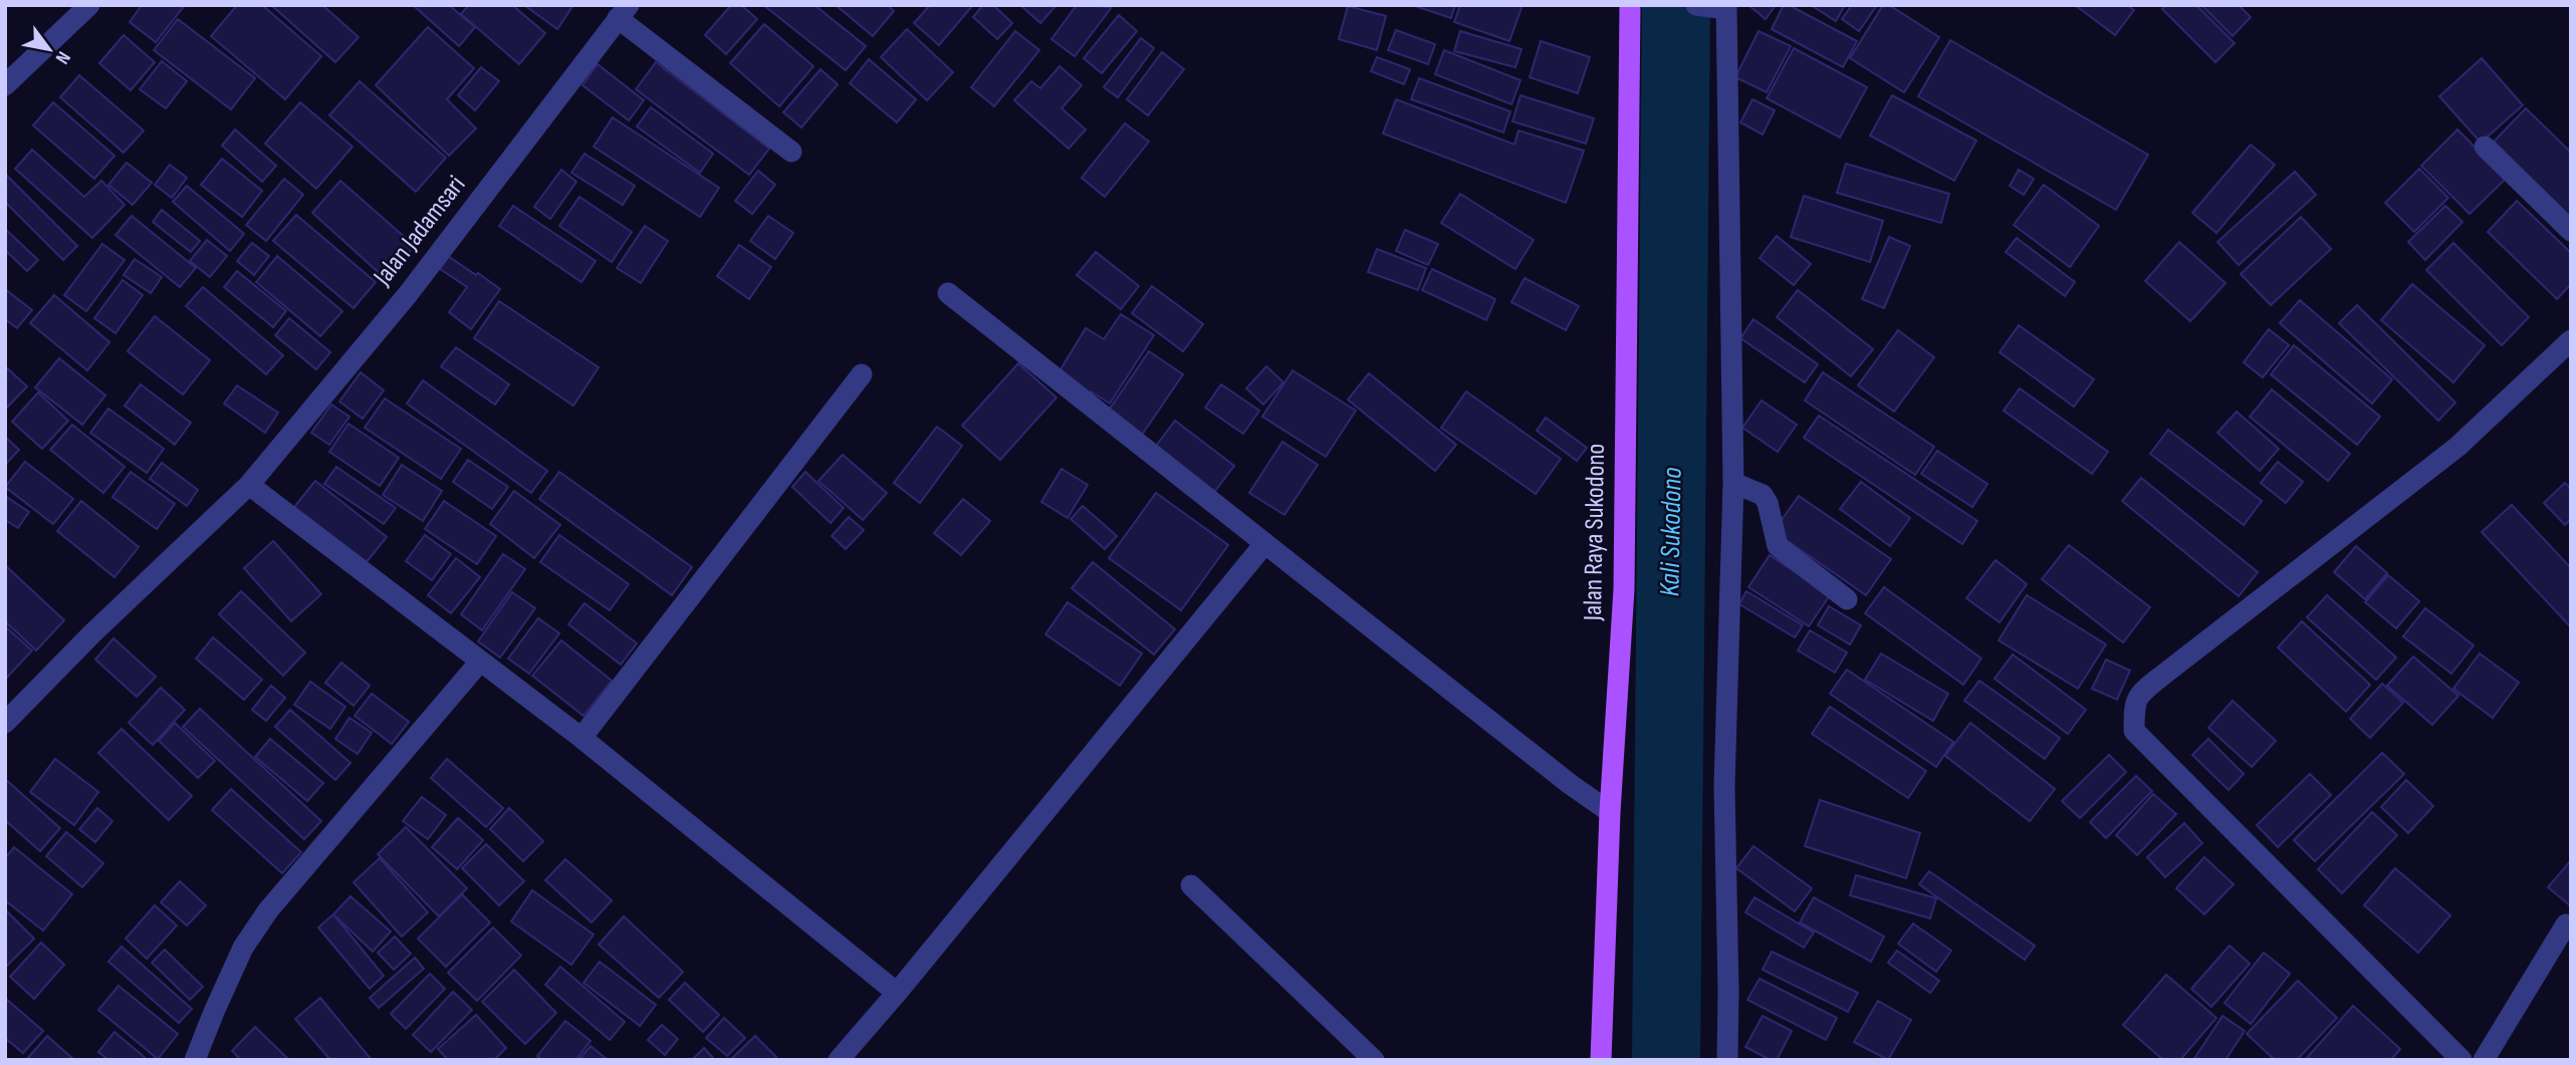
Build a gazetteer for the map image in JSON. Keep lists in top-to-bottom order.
{
  "streets": {
    "main road": ["Jalan Raya Sukodono"],
    "street": ["Jalan Jadamsari"]
  },
  "water": ["Kali Sukodono"],
  "north": "bottom right"
}
